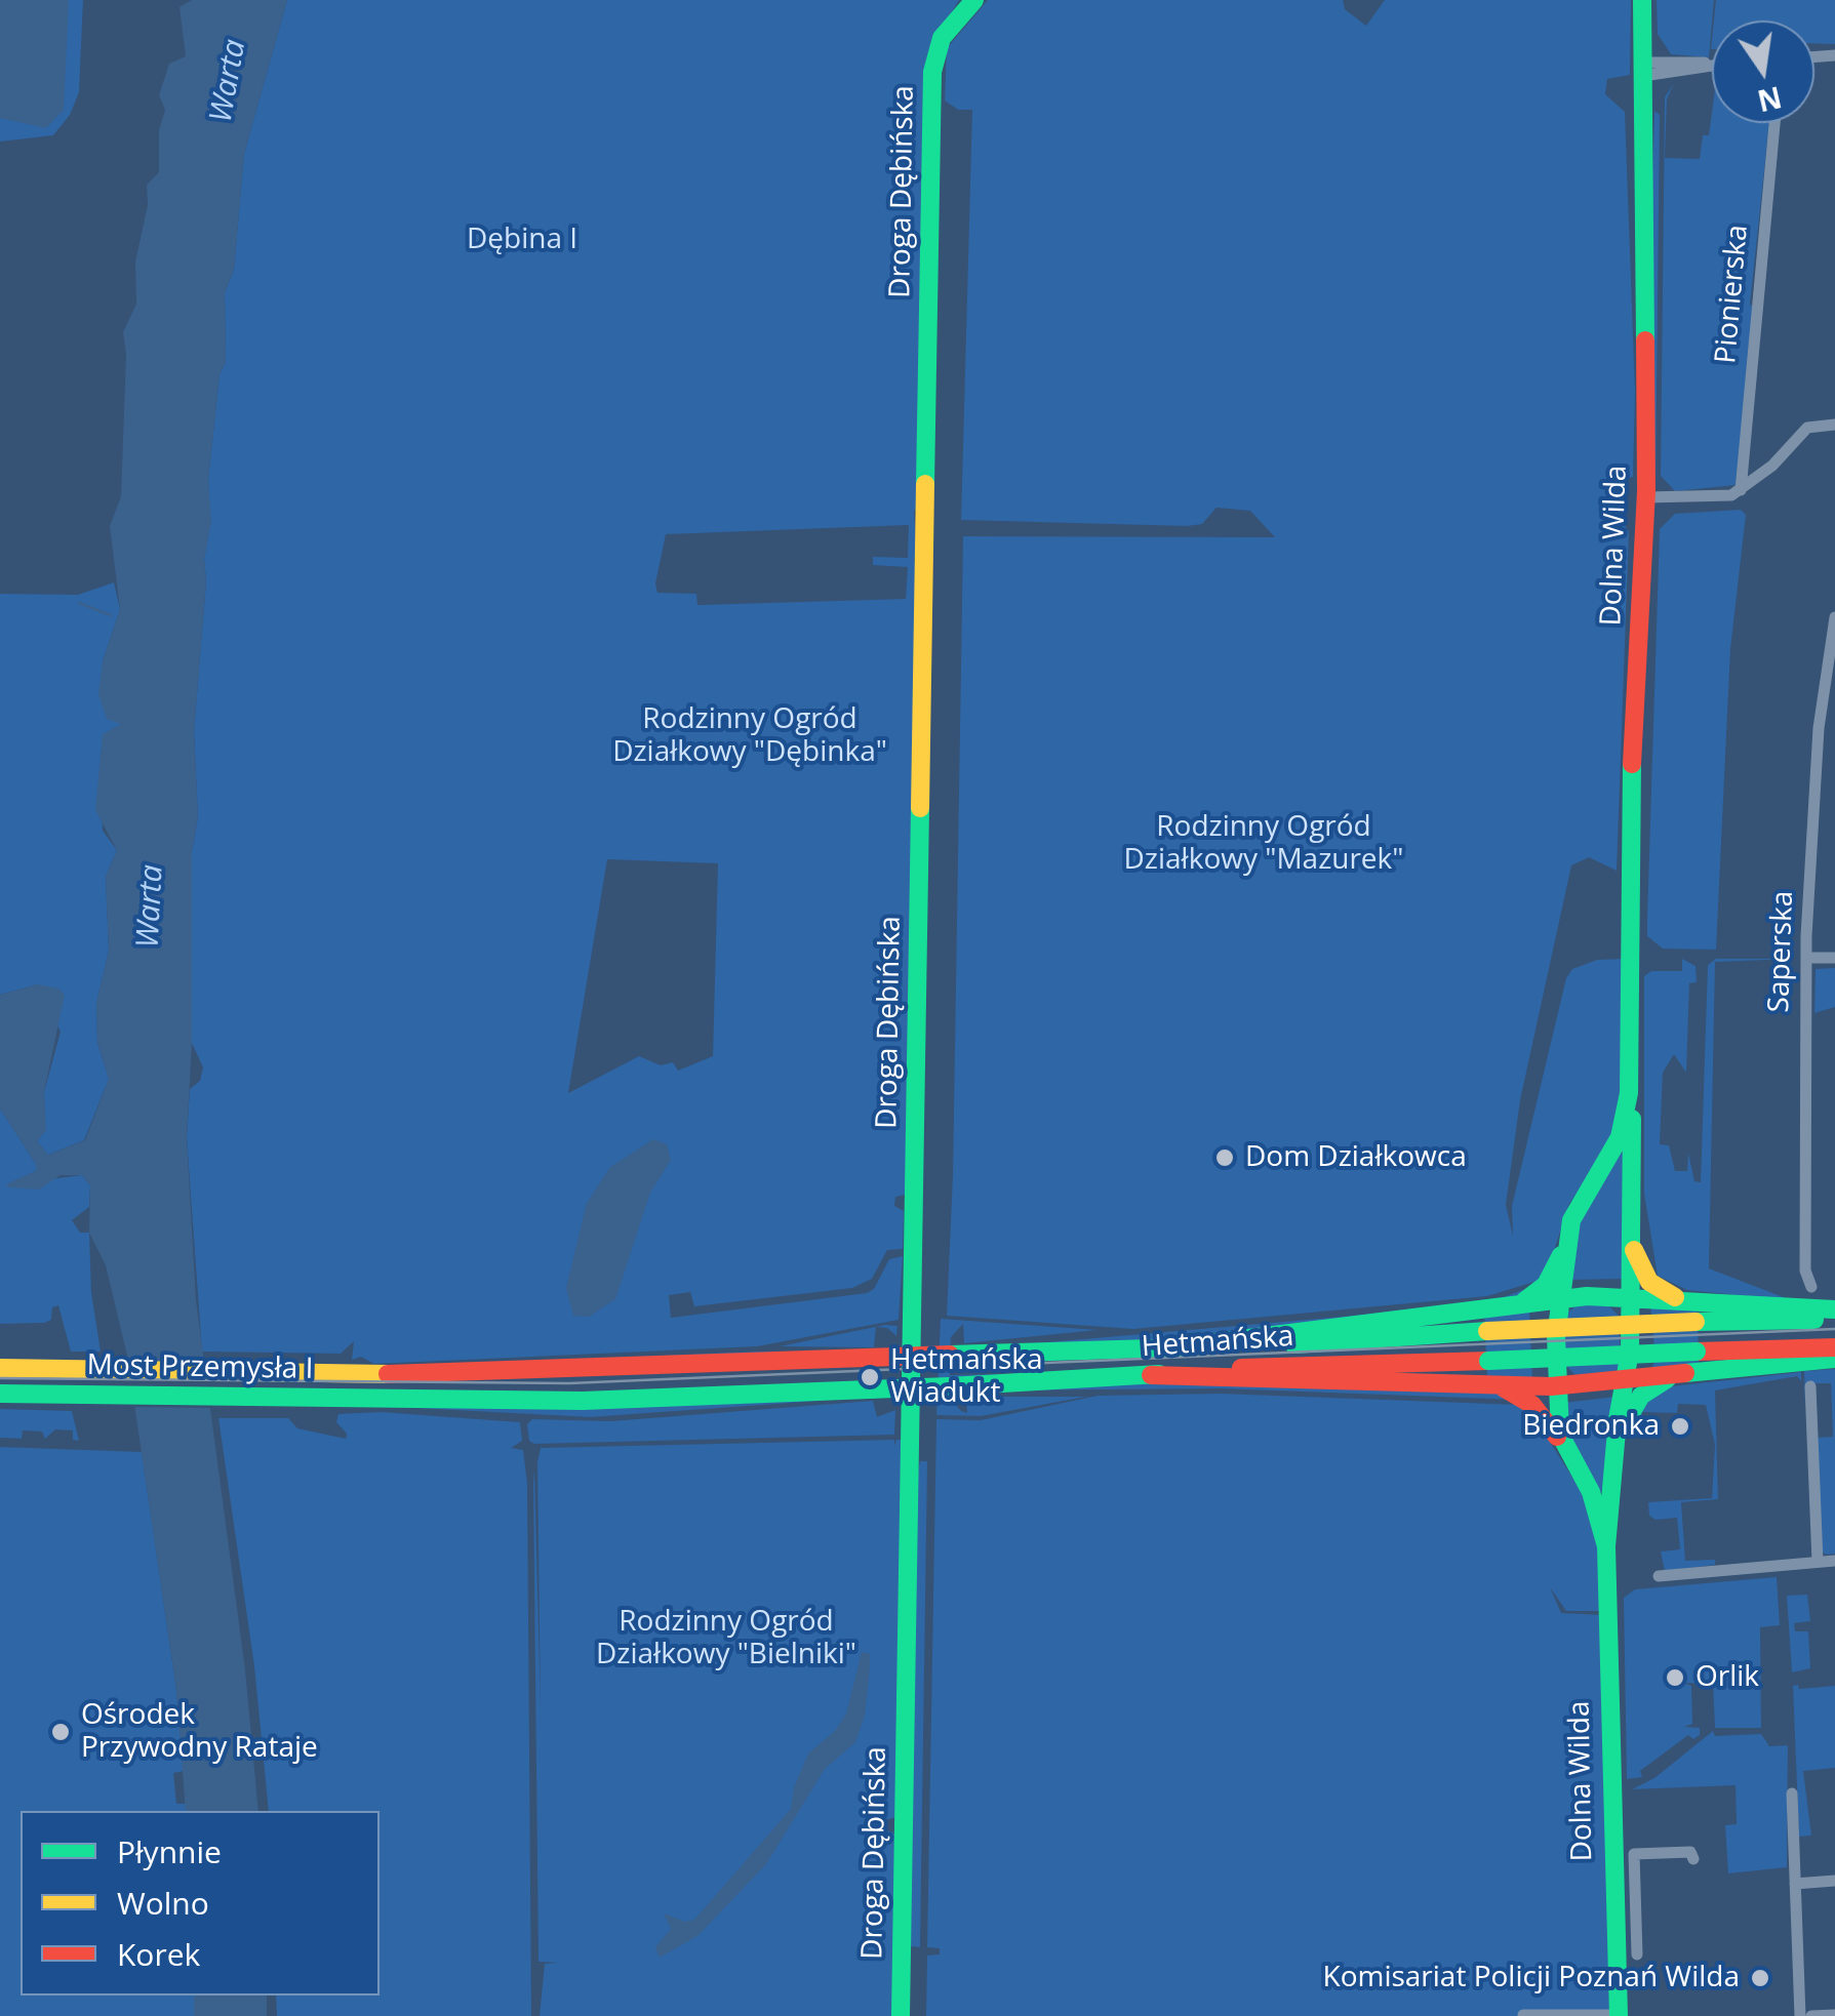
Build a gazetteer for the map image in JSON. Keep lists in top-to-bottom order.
{
  "streets": {
    "main road": [
      "Droga Dębińska",
      "Dolna Wilda",
      "Hetmańska",
      "Most Przemysła I"
    ],
    "street": ["Pionierska", "Saperska"]
  },
  "crossings": [
    ["Hetmańska", "Most Przemysła I"]
  ],
  "water": ["Warta"],
  "parks": [
    "Dębina I",
    "Rodzinny Ogród Działkowy \"Dębinka\"",
    "Rodzinny Ogród Działkowy \"Mazurek\"",
    "Rodzinny Ogród Działkowy \"Bielniki\""
  ],
  "places": [
    "Dom Działkowca",
    "Hetmańska Wiadukt",
    "Biedronka",
    "Orlik",
    "Ośrodek Przywodny Rataje",
    "Komisariat Policji Poznań Wilda"
  ],
  "legend": ["Płynnie", "Wolno", "Korek"],
  "north": "bottom"
}
